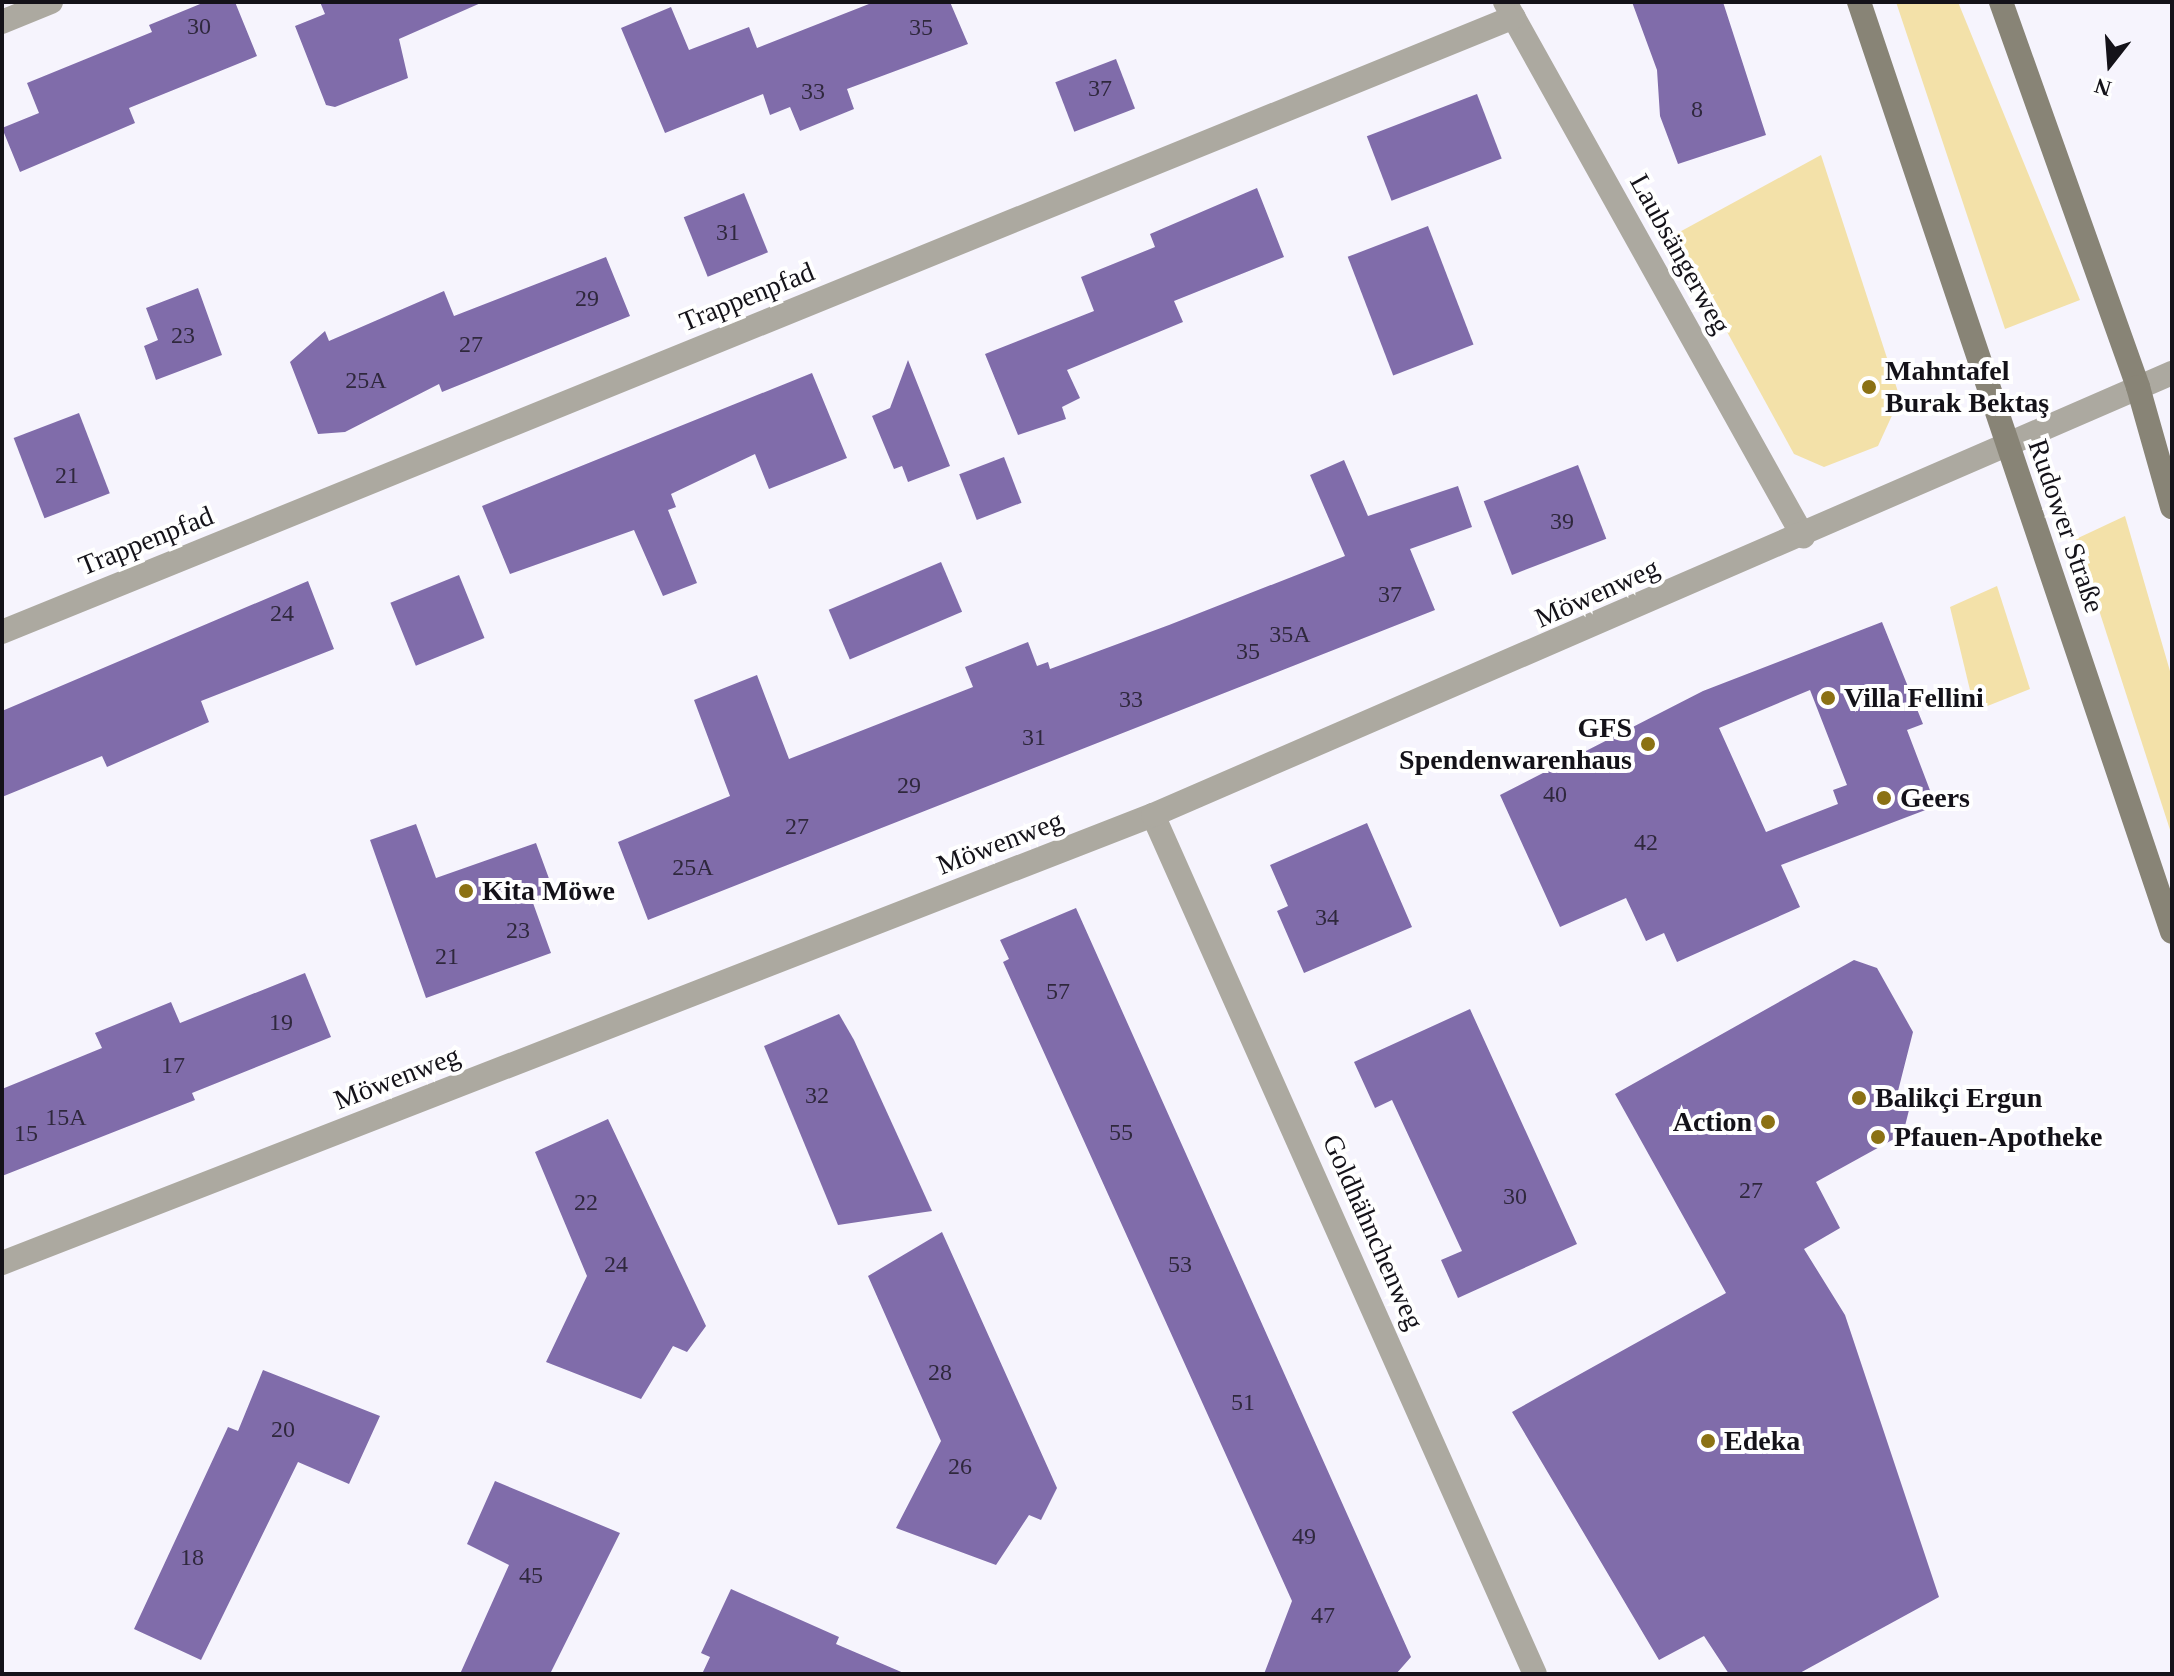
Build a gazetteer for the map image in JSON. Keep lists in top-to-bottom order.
{
  "streets": {
    "main road": ["Rudower Straße"],
    "street": [
      "Laubsängerweg",
      "Trappenpfad",
      "Möwenweg",
      "Goldhähnchenweg"
    ]
  },
  "crossings": [
    ["Laubsängerweg", "Trappenpfad"],
    ["Laubsängerweg", "Möwenweg"],
    ["Rudower Straße", "Möwenweg"],
    ["Möwenweg", "Goldhähnchenweg"]
  ],
  "places": [
    "Mahntafel Burak Bektaş",
    "Villa Fellini",
    "GFS Spendenwarenhaus",
    "Geers",
    "Kita Möwe",
    "Balikçi Ergun",
    "Action",
    "Pfauen-Apotheke",
    "Edeka"
  ],
  "house_numbers": [
    "30",
    "35",
    "37",
    "33",
    "8",
    "31",
    "29",
    "23",
    "27",
    "25A",
    "21",
    "39",
    "37",
    "24",
    "35A",
    "35",
    "33",
    "31",
    "29",
    "40",
    "27",
    "42",
    "25A",
    "34",
    "23",
    "21",
    "57",
    "19",
    "17",
    "32",
    "15A",
    "55",
    "15",
    "27",
    "30",
    "22",
    "24",
    "53",
    "28",
    "51",
    "20",
    "26",
    "49",
    "18",
    "45",
    "47"
  ],
  "north": "bottom"
}
